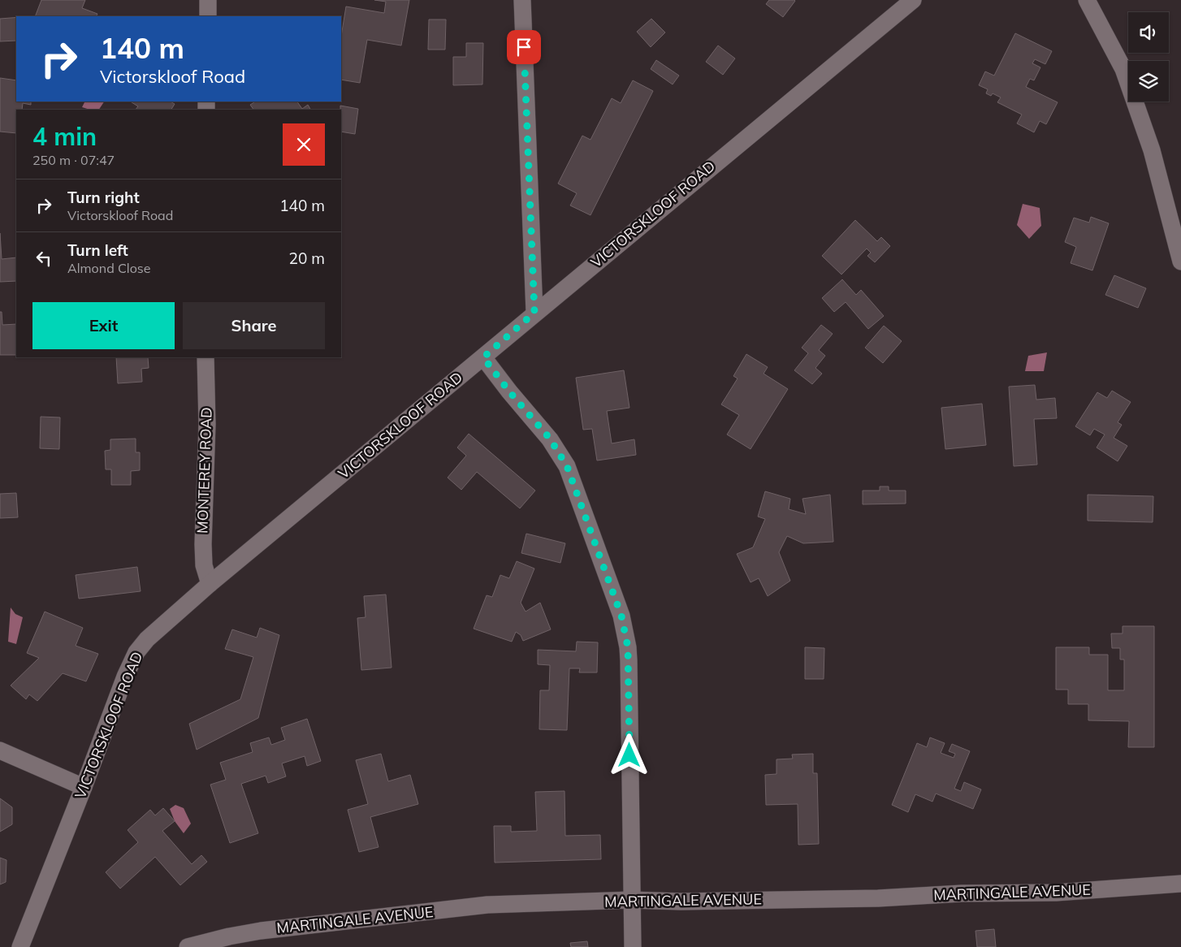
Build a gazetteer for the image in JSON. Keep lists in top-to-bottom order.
{
  "streets": {
    "street": ["VICTORSKLOOF ROAD", "MONTEREY ROAD", "MARTINGALE AVENUE"]
  },
  "crossings": [
    ["VICTORSKLOOF ROAD", "MONTEREY ROAD"]
  ],
  "page": {
    "turn": ["140 m", "Victorskloof Road"],
    "heading": ["4 min", "250 m · 07:47"],
    "list": [
      {
        "name": "Turn right",
        "note": "Victorskloof Road",
        "value": "140 m"
      },
      {
        "name": "Turn left",
        "note": "Almond Close",
        "value": "20 m"
      }
    ],
    "buttons": ["Exit", "Share"]
  }
}
